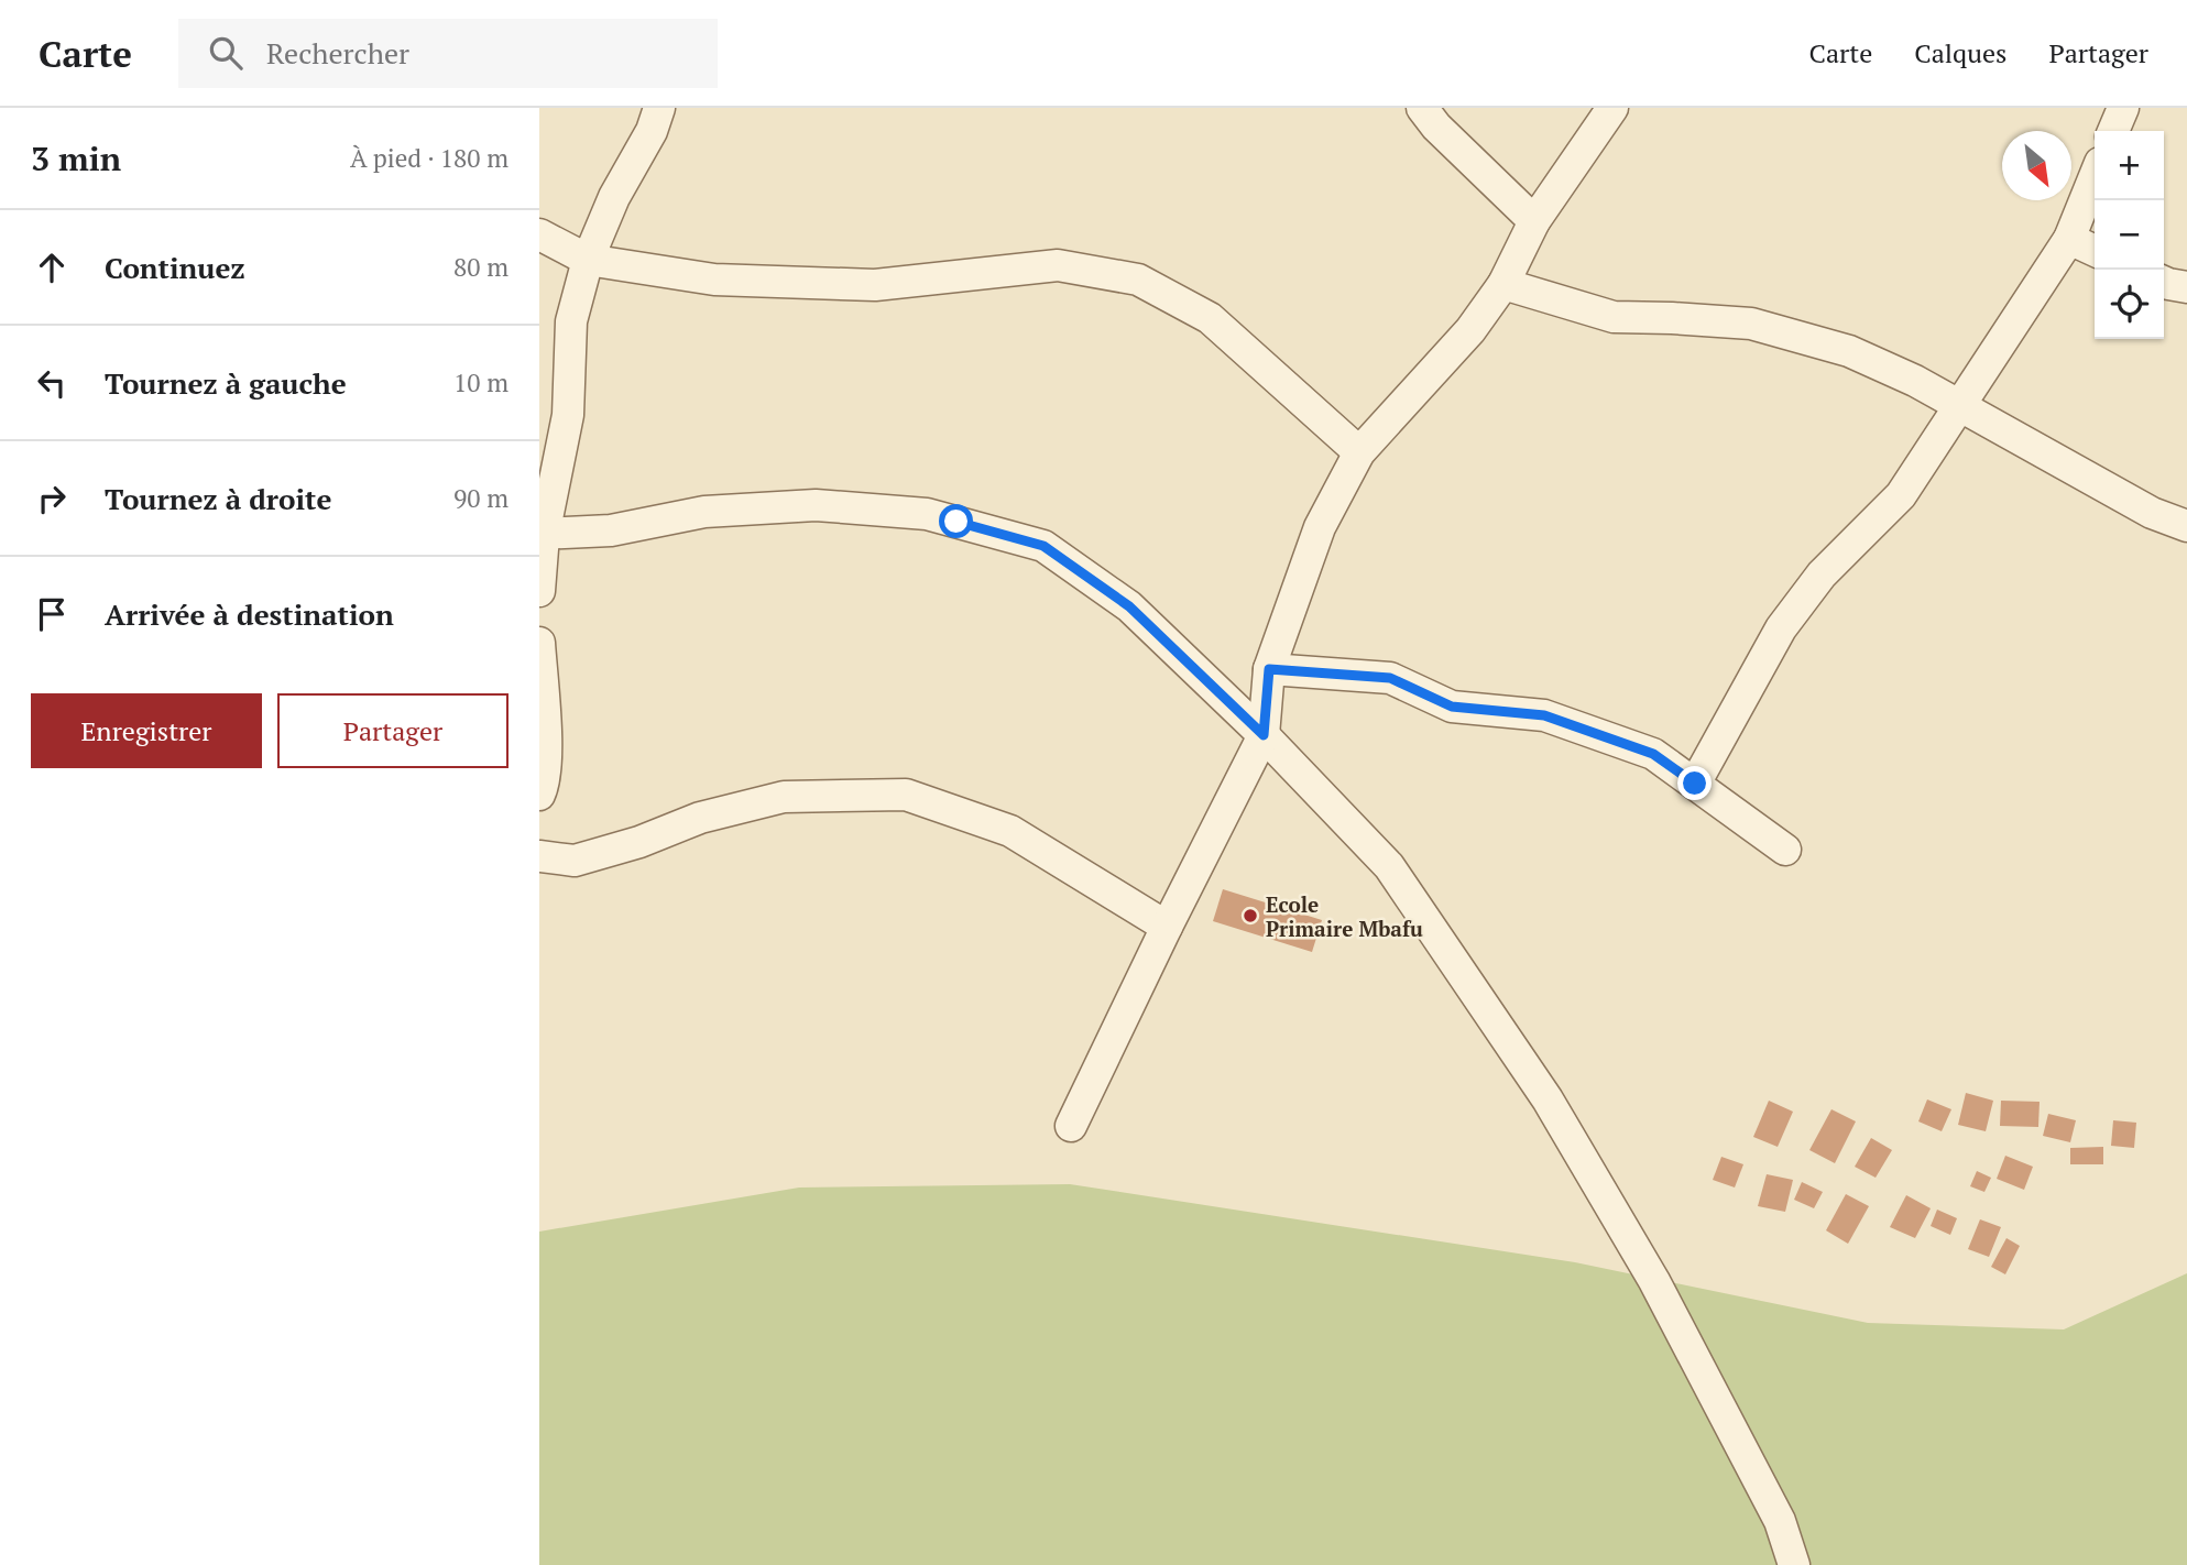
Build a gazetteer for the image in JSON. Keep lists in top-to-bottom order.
{
  "places": ["Ecole Primaire Mbafu"],
  "north": "bottom right",
  "page": {
    "header": "Carte",
    "search": "Rechercher",
    "nav": ["Carte", "Calques", "Partager"],
    "heading": ["3 min", "À pied · 180 m"],
    "map_buttons": ["+", "−"],
    "list": [
      ["Continuez", "80 m"],
      ["Tournez à gauche", "10 m"],
      ["Tournez à droite", "90 m"],
      "Arrivée à destination"
    ],
    "buttons": ["Enregistrer", "Partager"]
  }
}
